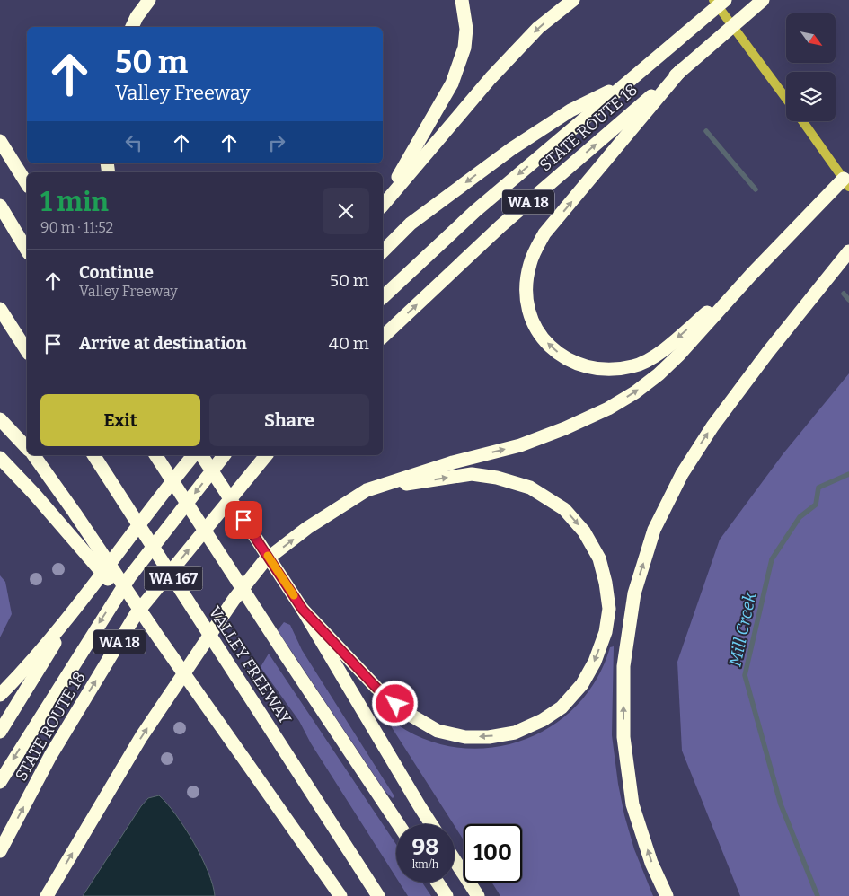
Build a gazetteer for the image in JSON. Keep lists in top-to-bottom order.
{
  "streets": {
    "highway": [
      "STATE ROUTE 18",
      "WA 18",
      "WA 167",
      "VALLEY FREEWAY"
    ]
  },
  "water": ["Mill Creek"],
  "north": "bottom right",
  "page": {
    "turn": ["50 m", "Valley Freeway"],
    "heading": ["1 min", "90 m · 11:52"],
    "list": [
      {
        "name": "Continue",
        "note": "Valley Freeway",
        "value": "50 m"
      },
      {
        "name": "Arrive at destination",
        "value": "40 m"
      }
    ],
    "buttons": ["Exit", "Share"],
    "speed": "98 km/h",
    "limit": "100"
  }
}
